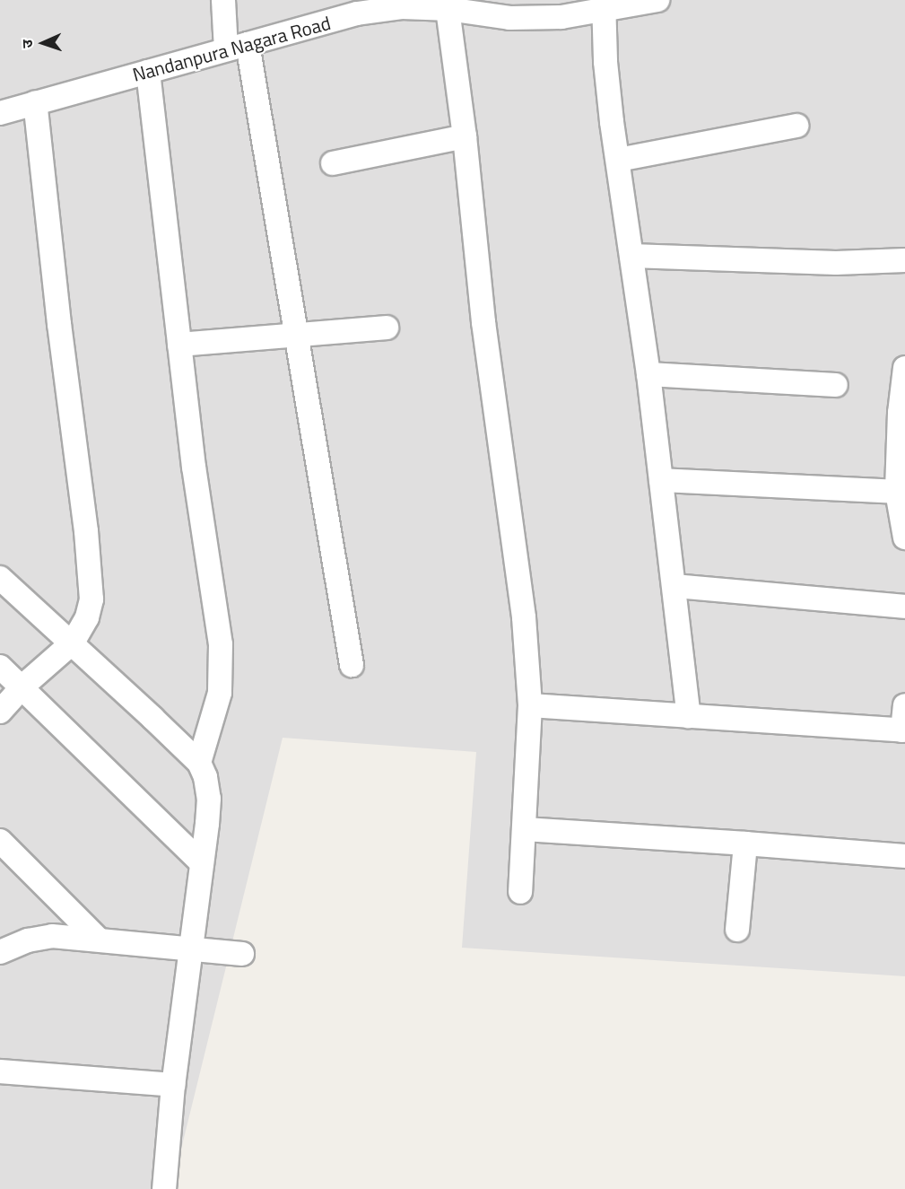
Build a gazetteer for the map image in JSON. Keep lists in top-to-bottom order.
{
  "streets": {
    "street": ["Nandanpura Nagara Road"]
  },
  "north": "left"
}
